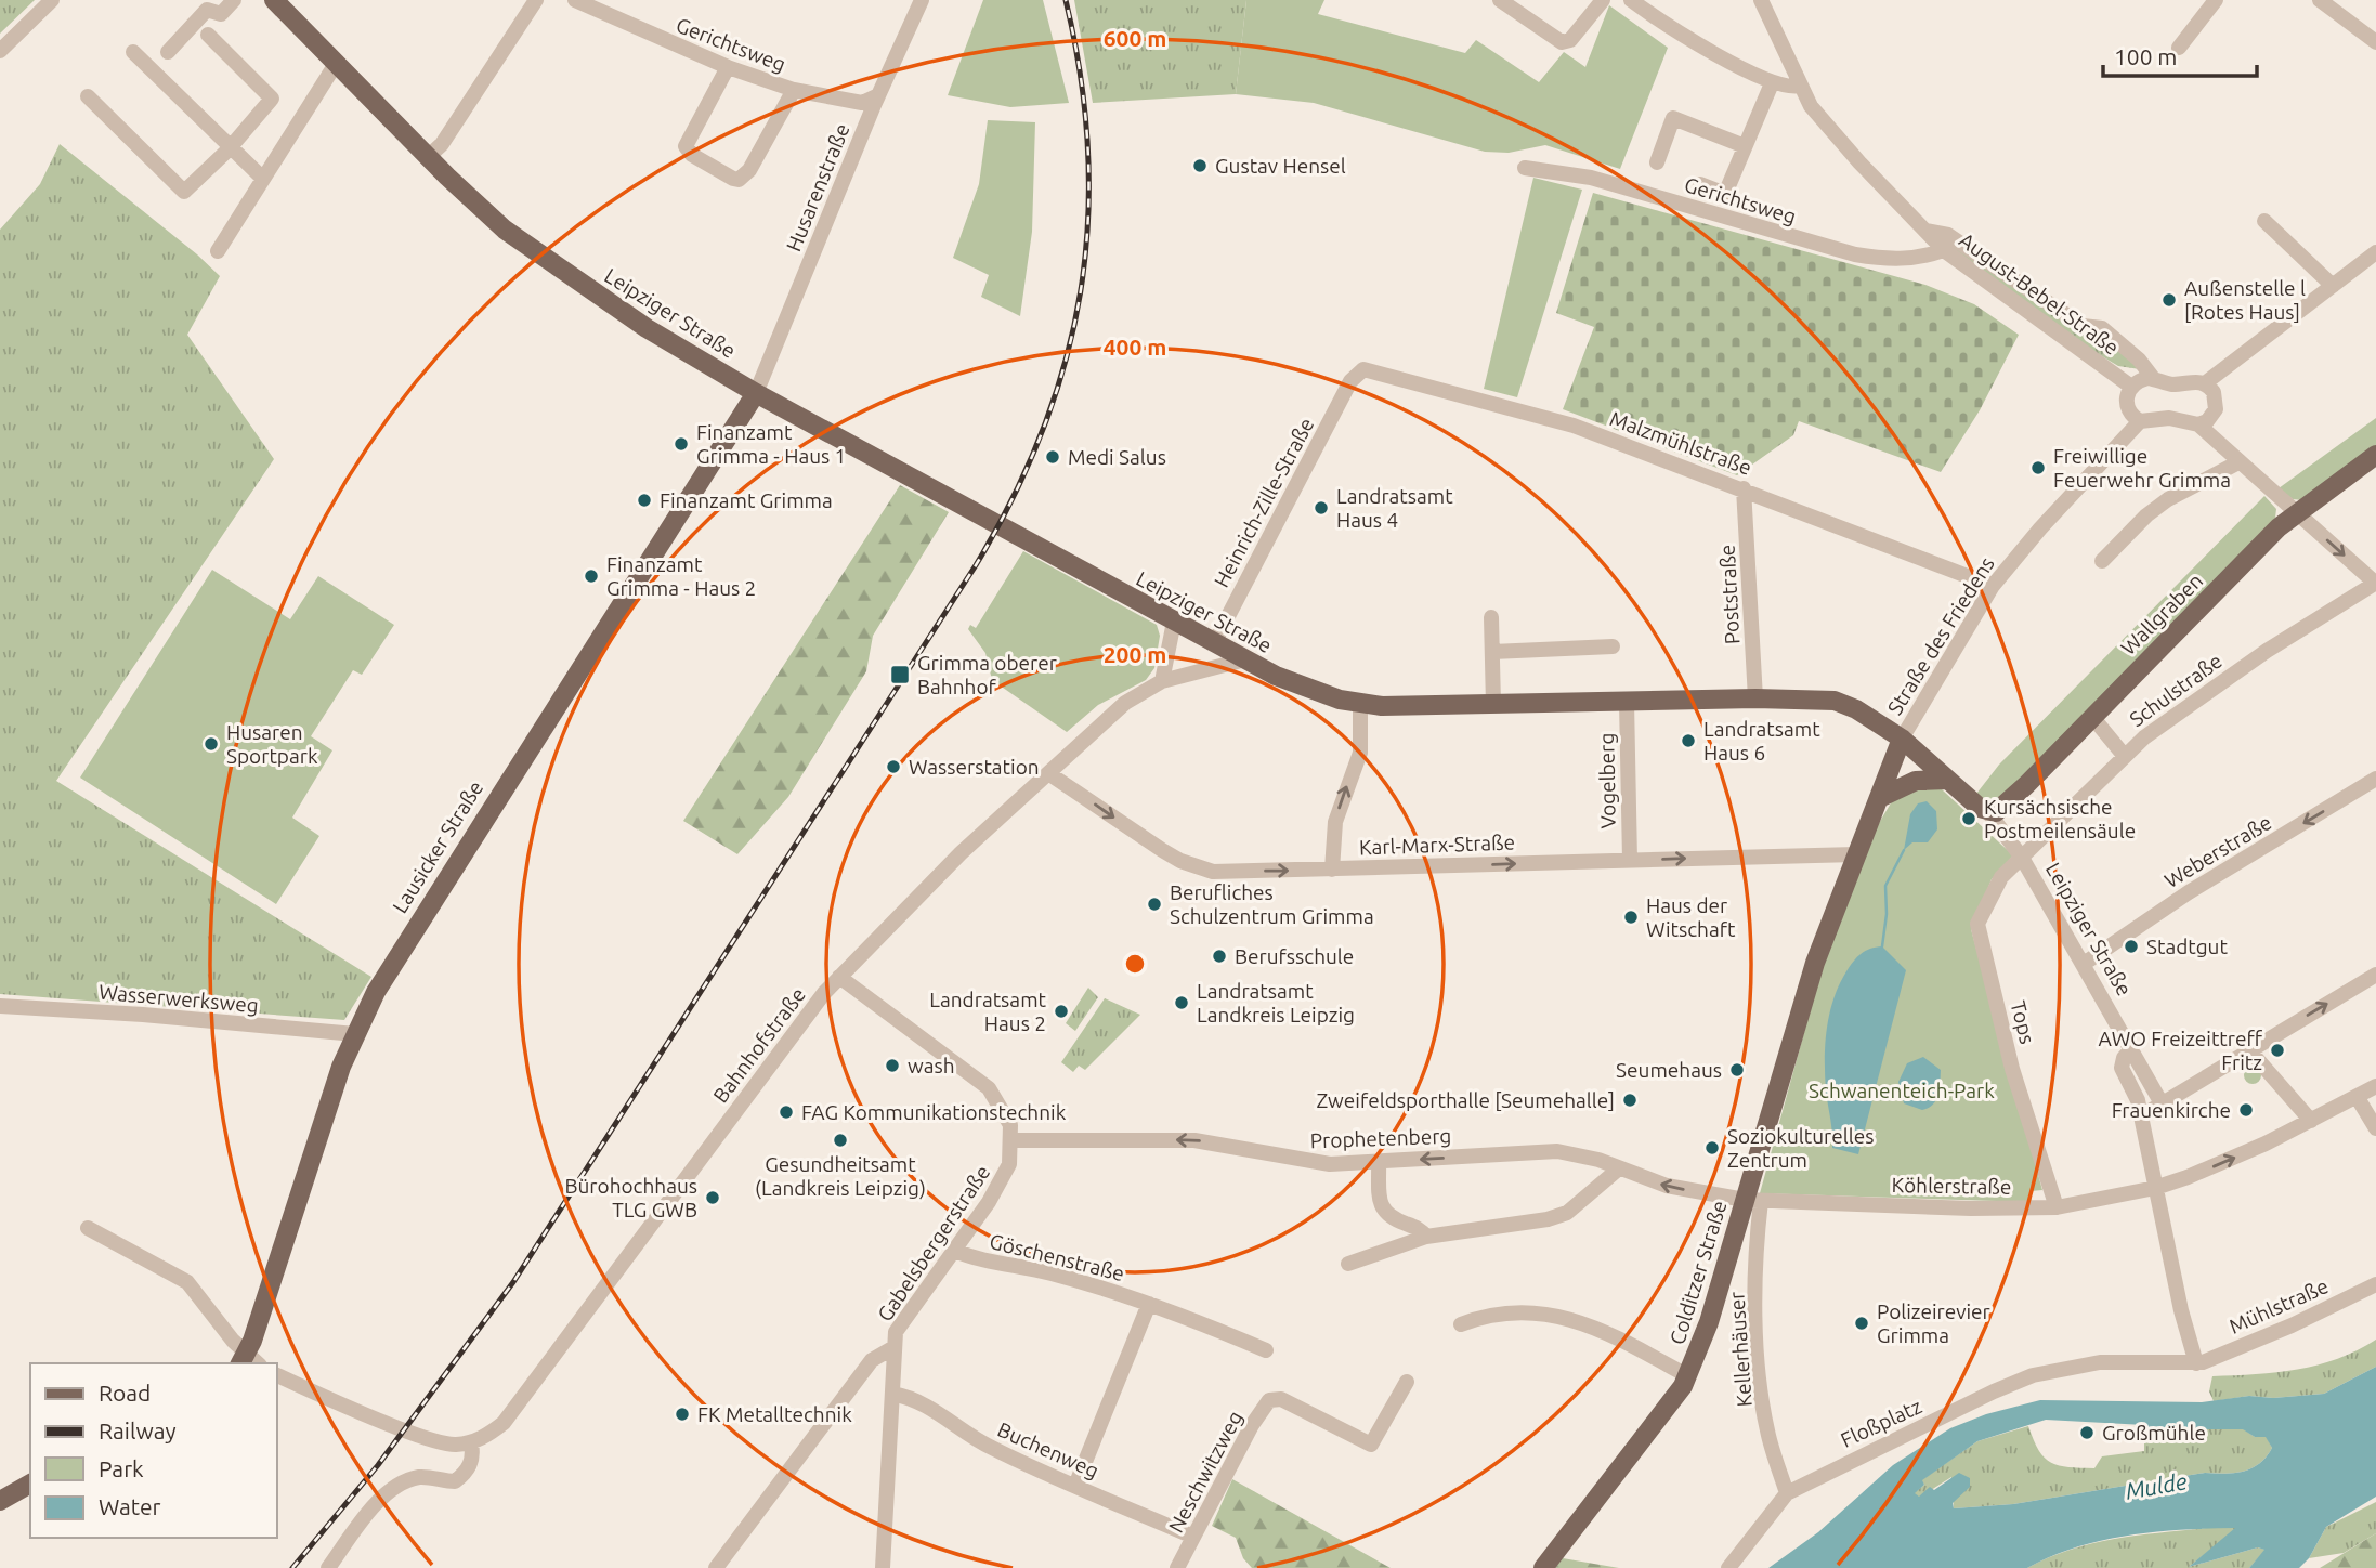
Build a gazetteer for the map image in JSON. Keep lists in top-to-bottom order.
{
  "streets": {
    "main road": [
      "Leipziger Straße",
      "Wallgraben",
      "Lausicker Straße",
      "Colditzer Straße"
    ],
    "street": [
      "Gerichtsweg",
      "Husarenstraße",
      "August-Bebel-Straße",
      "Malzmühlstraße",
      "Heinrich-Zille-Straße",
      "Poststraße",
      "Straße des Friedens",
      "Schulstraße",
      "Vogelberg",
      "Karl-Marx-Straße",
      "Weberstraße",
      "Wasserwerksweg",
      "Tops",
      "Bahnhofstraße",
      "Prophetenberg",
      "Köhlerstraße",
      "Gabelsbergerstraße",
      "Göschenstraße",
      "Mühlstraße",
      "Kellerhäuser",
      "Floßplatz",
      "Buchenweg",
      "Neschwitzweg"
    ]
  },
  "crossings": [
    ["Gerichtsweg", "Husarenstraße"],
    ["Gerichtsweg", "August-Bebel-Straße"],
    ["Husarenstraße", "Leipziger Straße"],
    ["Husarenstraße", "Lausicker Straße"],
    ["Leipziger Straße", "Heinrich-Zille-Straße"],
    ["Leipziger Straße", "Poststraße"],
    ["Leipziger Straße", "Wallgraben"],
    ["Leipziger Straße", "Straße des Friedens"],
    ["Leipziger Straße", "Schulstraße"],
    ["Leipziger Straße", "Vogelberg"],
    ["Leipziger Straße", "Lausicker Straße"],
    ["Leipziger Straße", "Weberstraße"],
    ["Leipziger Straße", "Tops"],
    ["Leipziger Straße", "Bahnhofstraße"],
    ["Leipziger Straße", "Colditzer Straße"],
    ["Malzmühlstraße", "Heinrich-Zille-Straße"],
    ["Malzmühlstraße", "Poststraße"],
    ["Malzmühlstraße", "Straße des Friedens"],
    ["Straße des Friedens", "Colditzer Straße"],
    ["Schulstraße", "Tops"],
    ["Vogelberg", "Karl-Marx-Straße"],
    ["Karl-Marx-Straße", "Bahnhofstraße"],
    ["Karl-Marx-Straße", "Colditzer Straße"],
    ["Lausicker Straße", "Wasserwerksweg"],
    ["Tops", "Köhlerstraße"],
    ["Prophetenberg", "Köhlerstraße"],
    ["Prophetenberg", "Gabelsbergerstraße"],
    ["Prophetenberg", "Colditzer Straße"],
    ["Prophetenberg", "Kellerhäuser"],
    ["Köhlerstraße", "Colditzer Straße"],
    ["Köhlerstraße", "Kellerhäuser"],
    ["Gabelsbergerstraße", "Göschenstraße"],
    ["Gabelsbergerstraße", "Buchenweg"],
    ["Colditzer Straße", "Kellerhäuser"],
    ["Mühlstraße", "Floßplatz"],
    ["Kellerhäuser", "Floßplatz"],
    ["Buchenweg", "Neschwitzweg"]
  ],
  "one_way": ["Karl-Marx-Straße", "Weberstraße", "Prophetenberg"],
  "water": ["Mulde"],
  "parks": ["Schwanenteich-Park"],
  "places": {
    "other": [
      "Gustav Hensel",
      "Außenstelle l [Rotes Haus]",
      "Finanzamt Grimma - Haus 1",
      "Medi Salus",
      "Freiwillige Feuerwehr Grimma",
      "Finanzamt Grimma",
      "Landratsamt Haus 4",
      "Finanzamt Grimma - Haus 2",
      "Landratsamt Haus 6",
      "Husaren Sportpark",
      "Wasserstation",
      "Kursächsische Postmeilensäule",
      "Berufliches Schulzentrum Grimma",
      "Haus der Witschaft",
      "Stadtgut",
      "Berufsschule",
      "Landratsamt Landkreis Leipzig",
      "Landratsamt Haus 2",
      "AWO Freizeittreff Fritz",
      "wash",
      "Seumehaus",
      "Zweifeldsporthalle [Seumehalle]",
      "Frauenkirche",
      "FAG Kommunikationstechnik",
      "Gesundheitsamt (Landkreis Leipzig)",
      "Soziokulturelles Zentrum",
      "Bürohochhaus TLG GWB",
      "Polizeirevier Grimma",
      "FK Metalltechnik",
      "Großmühle"
    ],
    "transit": ["Grimma oberer Bahnhof"]
  },
  "legend": [
    "Road",
    "Railway",
    "Park",
    "Water"
  ],
  "scale_bar": "100 m",
  "rings": ["600 m", "400 m", "200 m"]
}
